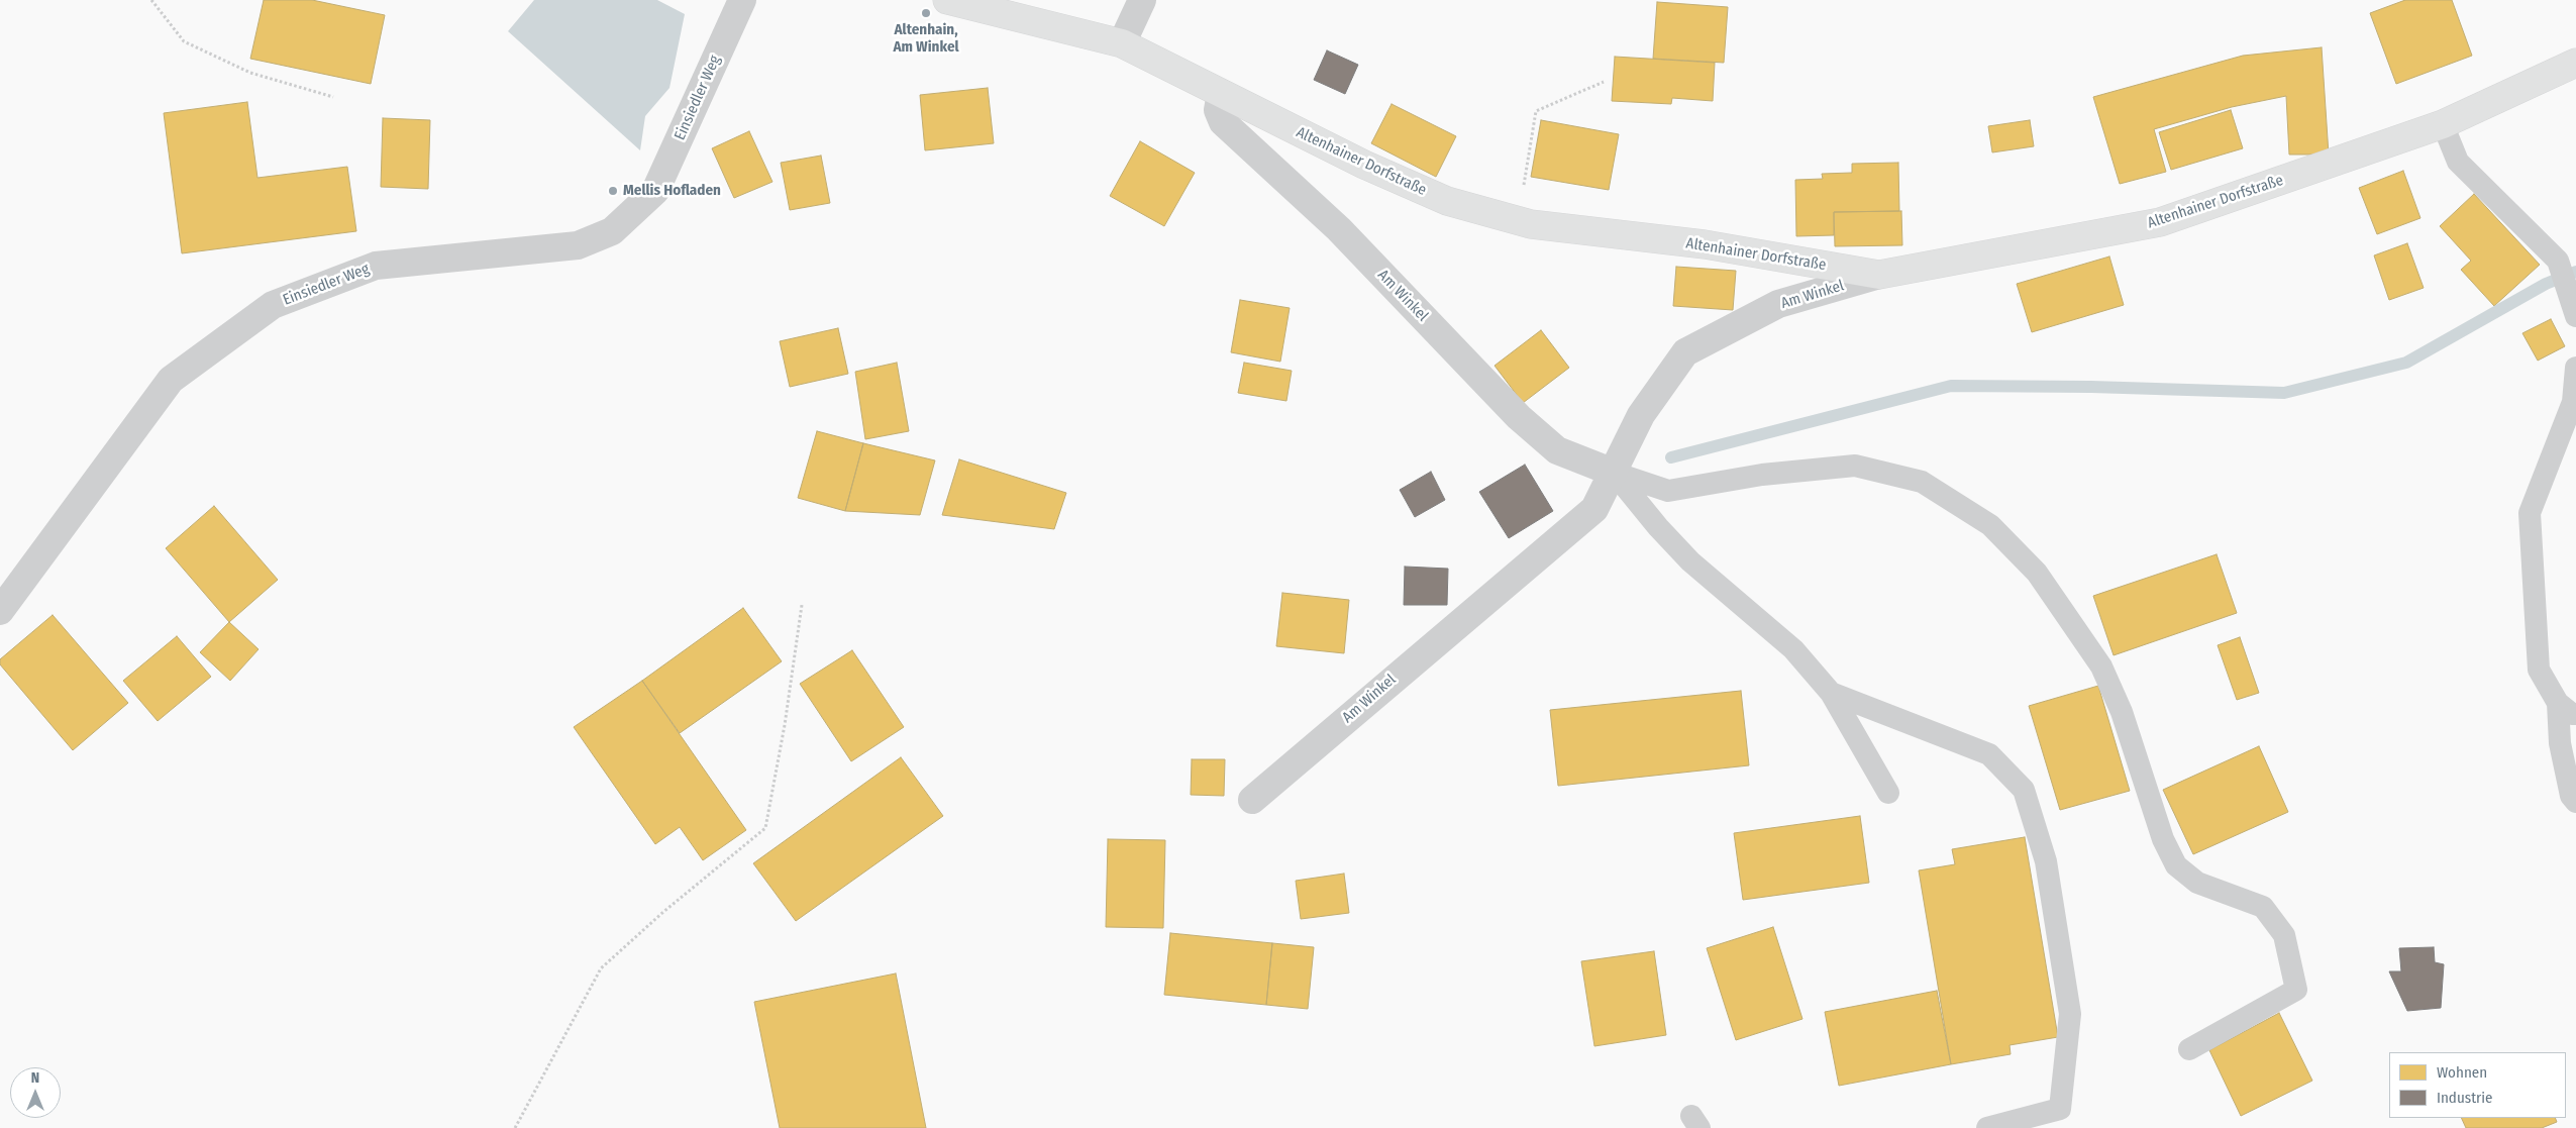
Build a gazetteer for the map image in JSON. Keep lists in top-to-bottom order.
{
  "streets": {
    "street": ["Einsiedler Weg", "Altenhainer Dorfstraße", "Am Winkel"]
  },
  "crossings": [
    ["Altenhainer Dorfstraße", "Am Winkel"]
  ],
  "places": ["Altenhain, Am Winkel", "Mellis Hofladen"],
  "legend": ["Wohnen", "Industrie"],
  "north": "top"
}
